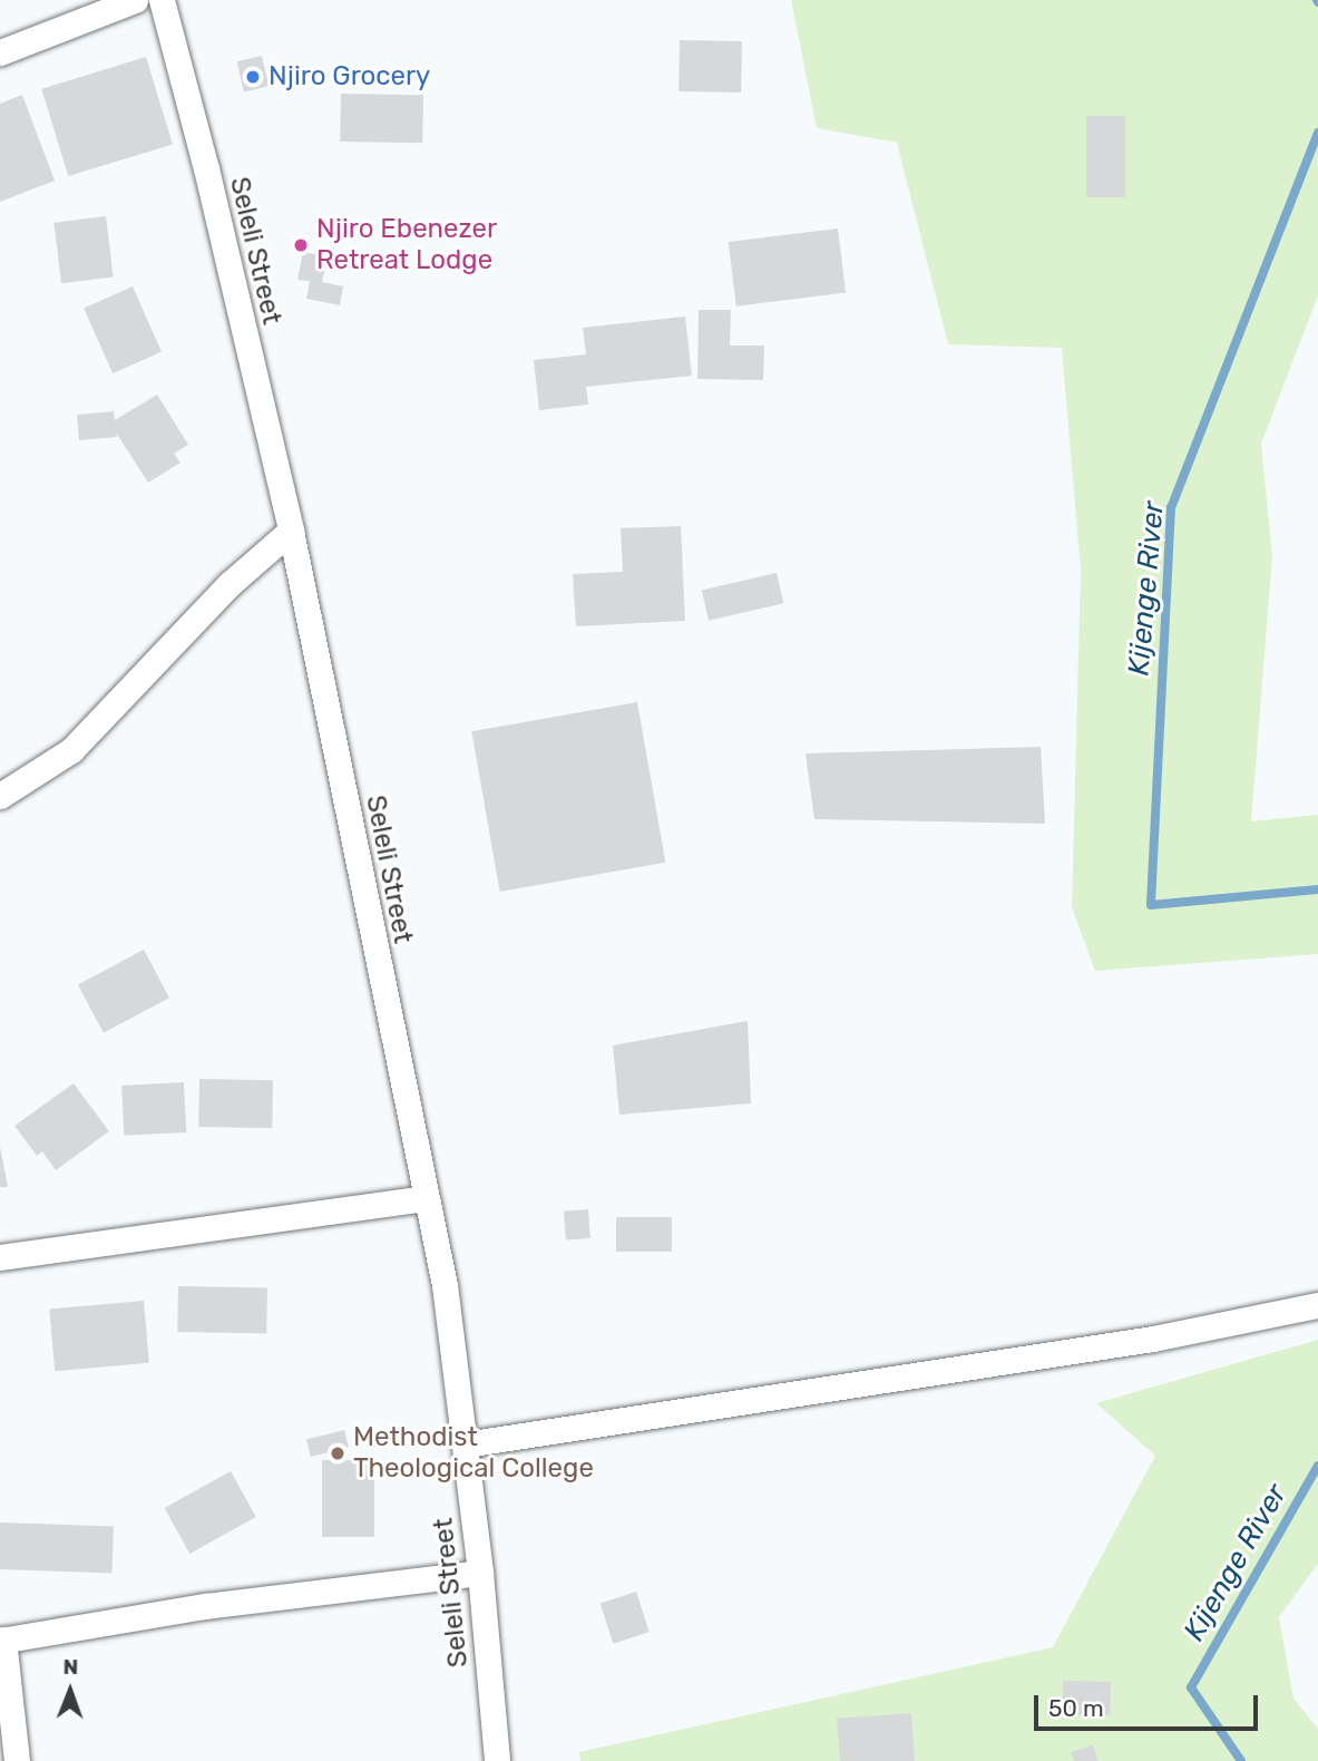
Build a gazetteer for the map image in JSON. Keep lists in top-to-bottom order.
{
  "streets": {
    "street": ["Seleli Street"]
  },
  "water": ["Kijenge River"],
  "places": ["Njiro Grocery", "Njiro Ebenezer Retreat Lodge", "Methodist Theological College"],
  "scale_bar": "50 m",
  "north": "top"
}
